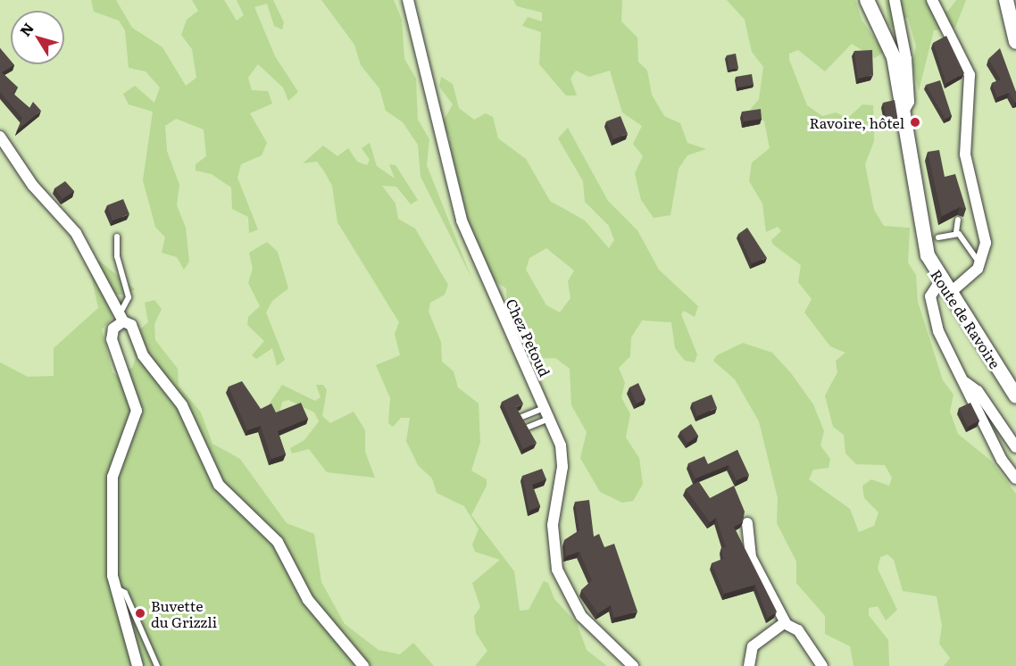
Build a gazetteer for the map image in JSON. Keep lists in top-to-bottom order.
{
  "streets": {
    "street": ["Route de Ravoire", "Chez Petoud"]
  },
  "places": ["Ravoire, hôtel", "Buvette du Grizzli"],
  "north": "top left"
}
